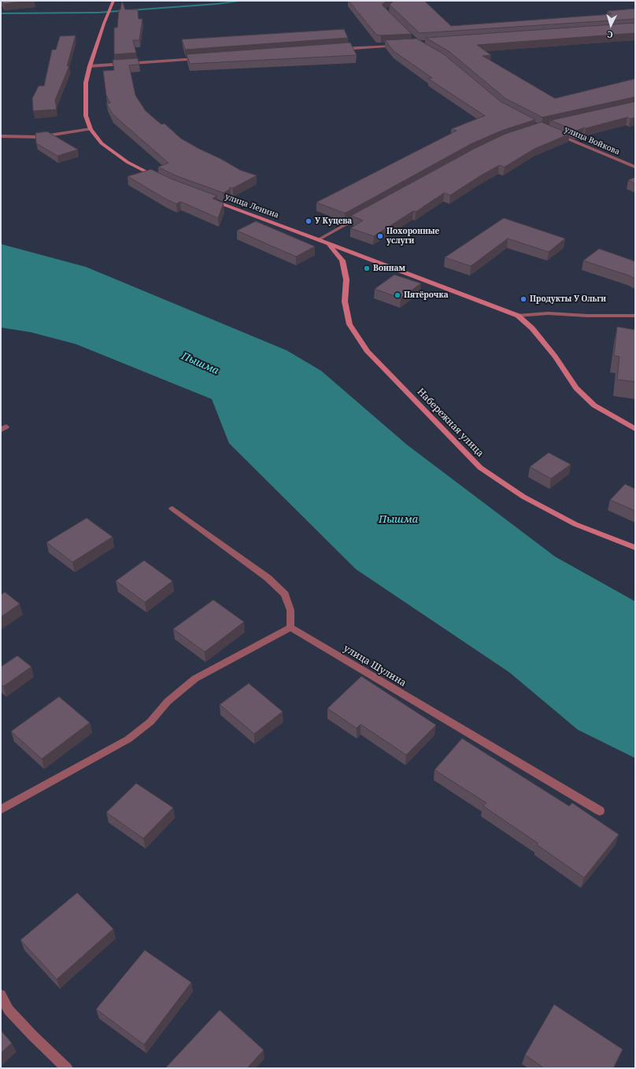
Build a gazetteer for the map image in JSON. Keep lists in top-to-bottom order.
{
  "streets": {
    "main road": ["улица Ленина", "Набережная улица"],
    "street": ["улица Войкова", "улица Шулина"]
  },
  "crossings": [
    ["улица Ленина", "Набережная улица"]
  ],
  "water": ["Пышма"],
  "places": [
    "У Куцева",
    "Похоронные услуги",
    "Воинам",
    "Пятёрочка",
    "Продукты У Ольги"
  ],
  "north": "bottom"
}
